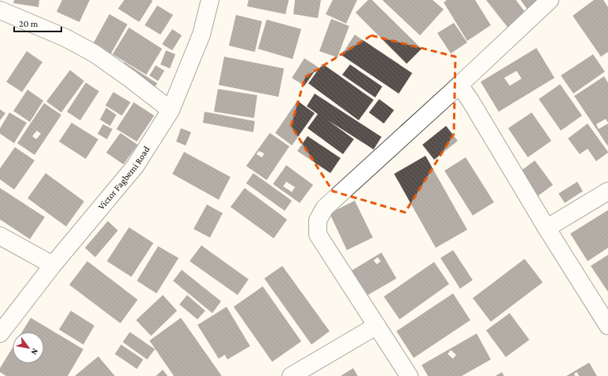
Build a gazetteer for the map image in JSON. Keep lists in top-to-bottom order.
{
  "streets": {
    "street": ["Victor Fagbemi Road"]
  },
  "scale_bar": "20 m",
  "north": "bottom right"
}
